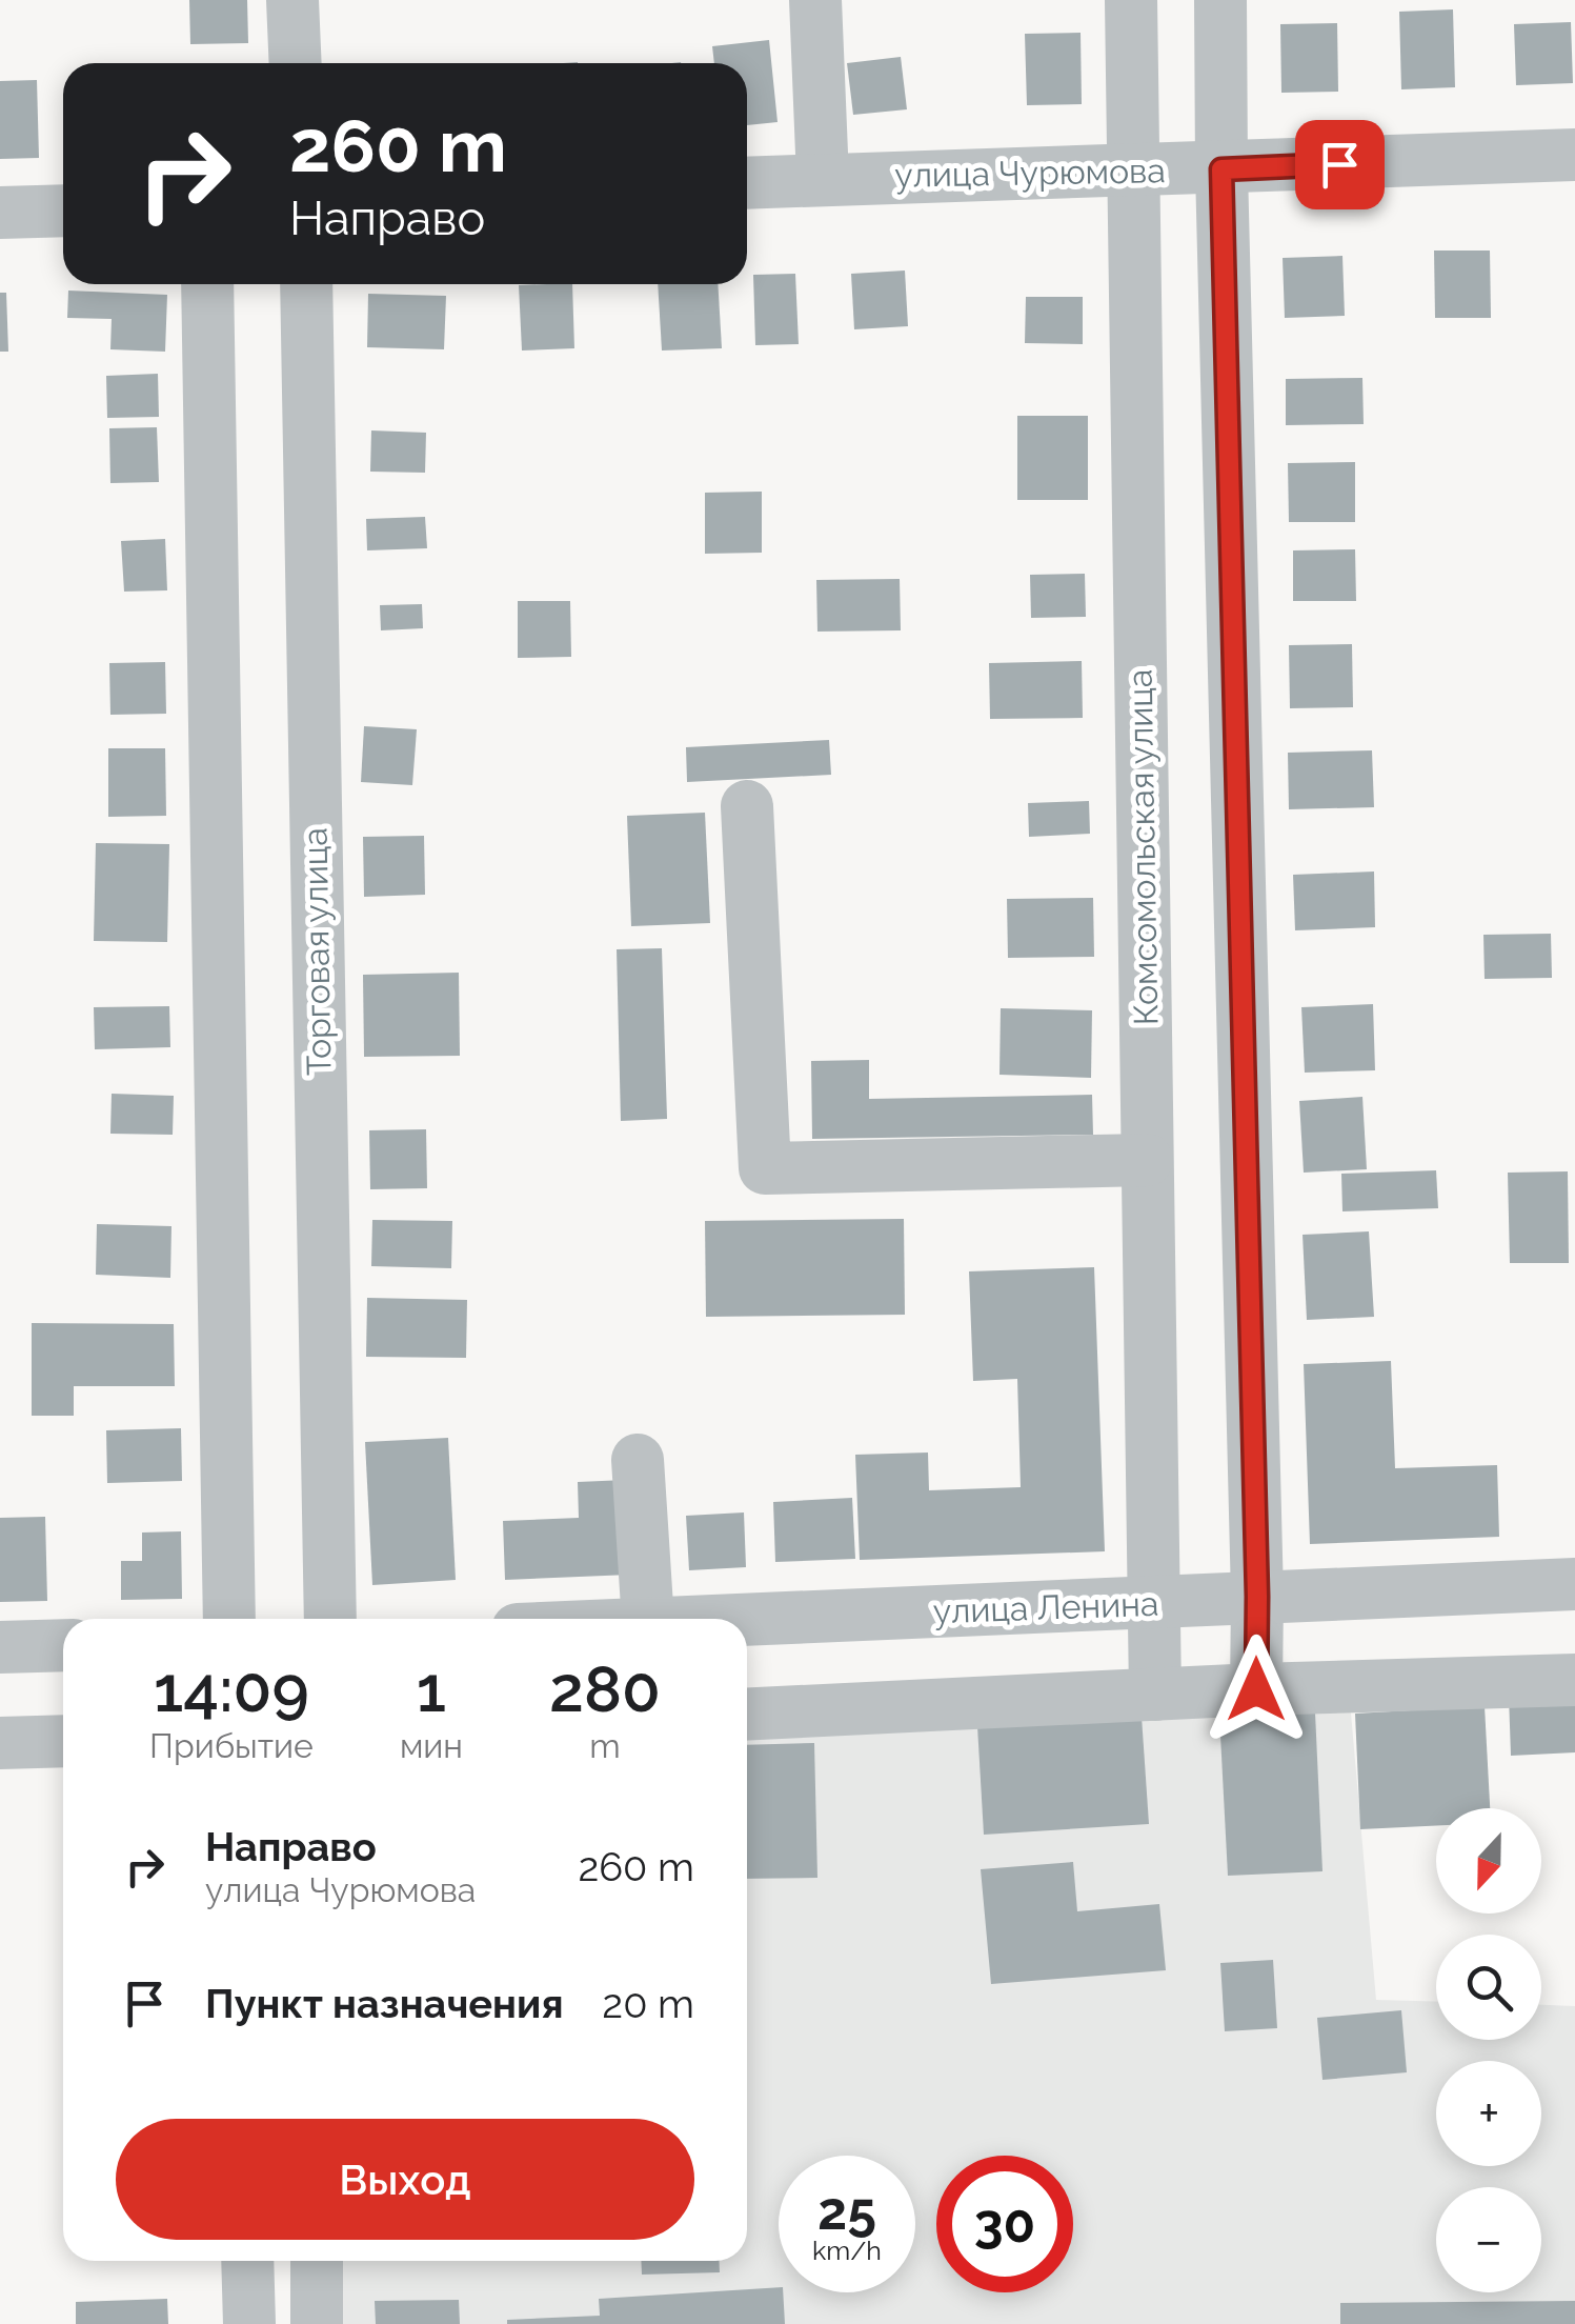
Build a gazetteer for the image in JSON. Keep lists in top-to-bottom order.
{
  "streets": {
    "street": [
      "улица Чурюмова",
      "Комсомольская улица",
      "Торговая улица",
      "улица Ленина"
    ]
  },
  "crossings": [
    ["улица Чурюмова", "Комсомольская улица"],
    ["Комсомольская улица", "улица Ленина"]
  ],
  "north": "bottom",
  "page": {
    "turn": ["260 m", "Направо"],
    "eta": [
      "14:09",
      "Прибытие",
      "1",
      "мин",
      "280",
      "m"
    ],
    "list": [
      {
        "name": "Направо",
        "note": "улица Чурюмова",
        "value": "260 m"
      },
      {
        "name": "Пункт назначения",
        "value": "20 m"
      }
    ],
    "map_buttons": ["+", "−"],
    "buttons": "Выход",
    "speed": "25 km/h",
    "limit": "30"
  }
}
